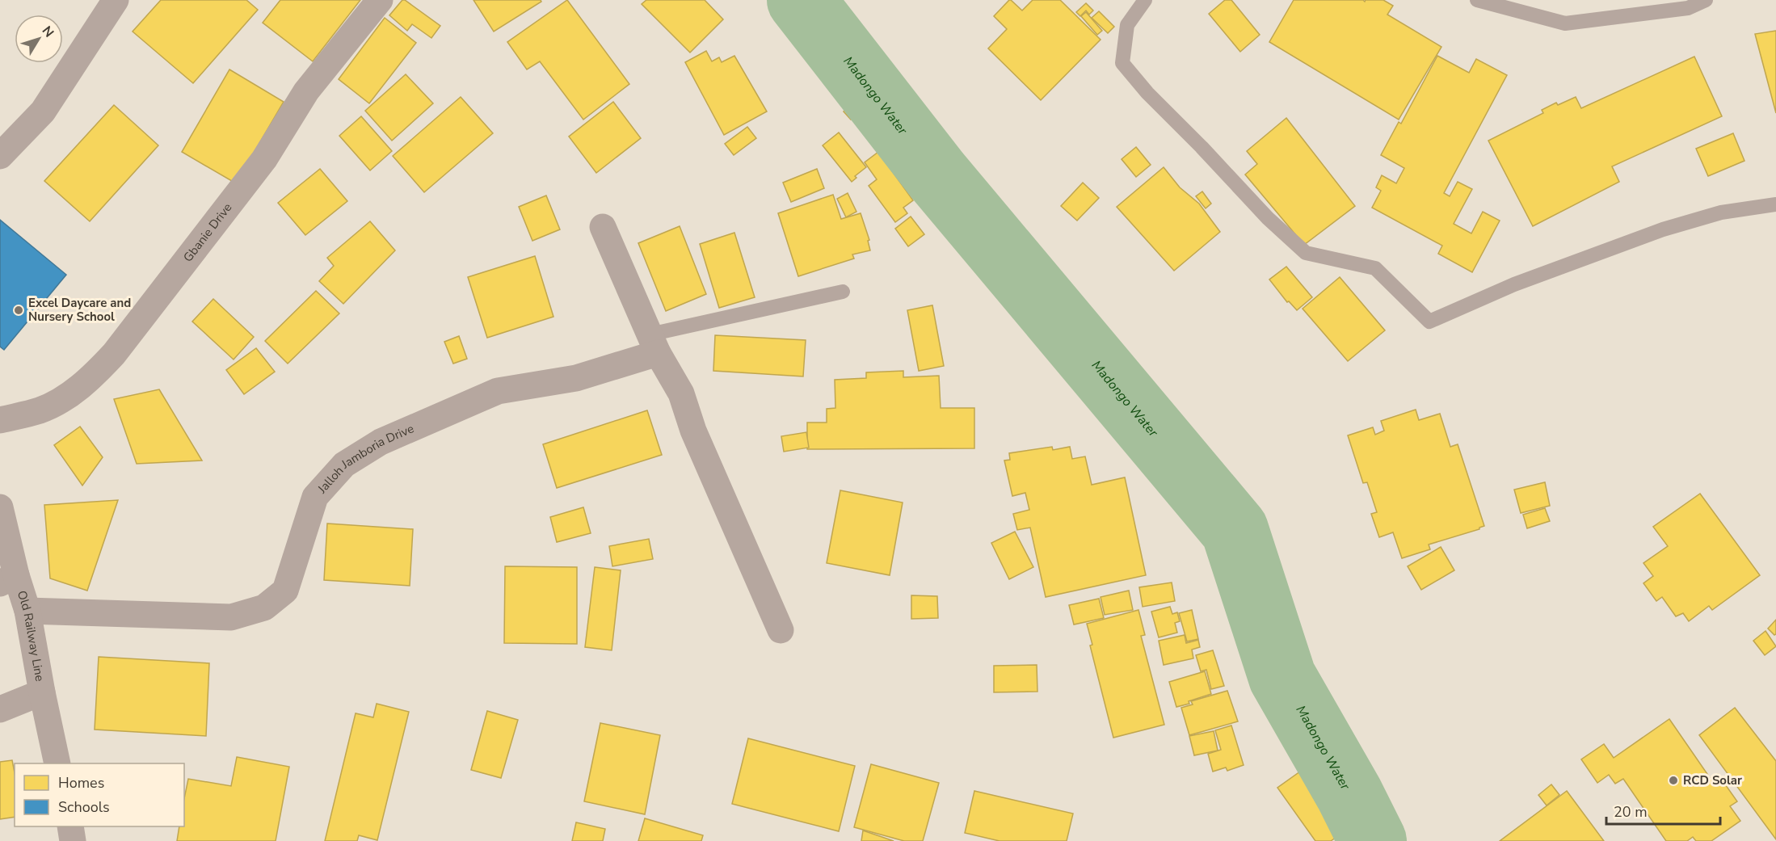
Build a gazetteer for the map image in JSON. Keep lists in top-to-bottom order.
{
  "streets": {
    "street": ["Gbanie Drive", "Jalloh Jamboria Drive", "Old Railway Line"]
  },
  "crossings": [
    ["Jalloh Jamboria Drive", "Old Railway Line"]
  ],
  "water": ["Madongo Water"],
  "places": ["Excel Daycare and Nursery School", "RCD Solar"],
  "legend": ["Homes", "Schools"],
  "scale_bar": "20 m",
  "north": "top right"
}
